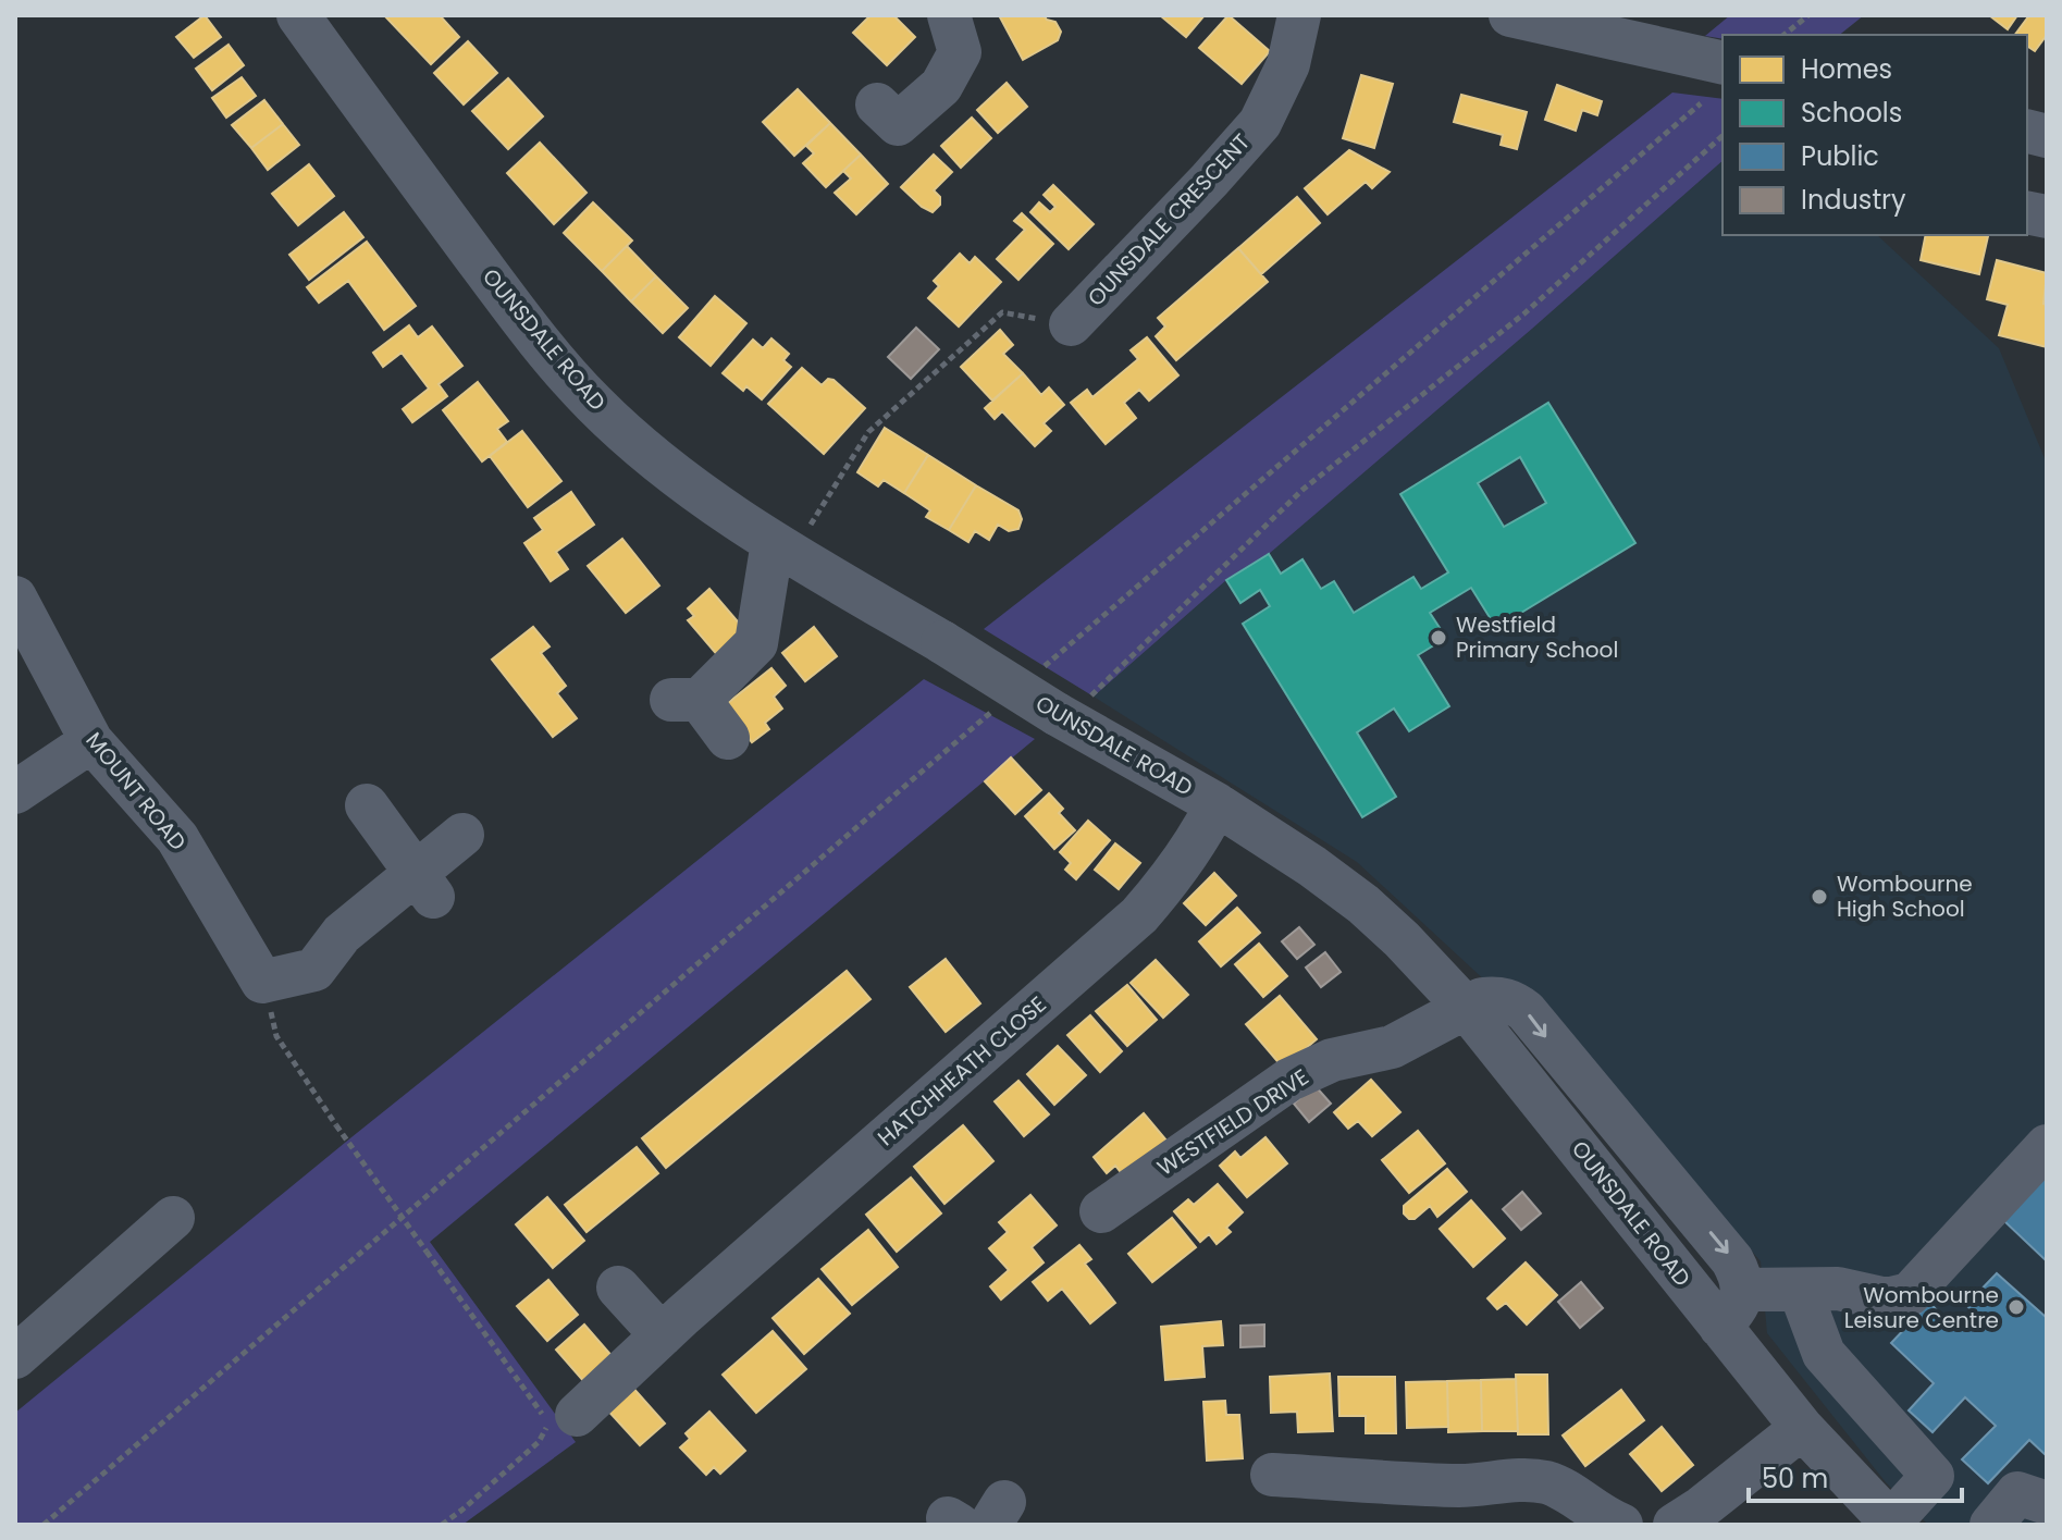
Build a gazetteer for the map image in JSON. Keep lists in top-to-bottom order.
{
  "streets": {
    "street": [
      "OUNSDALE CRESCENT",
      "OUNSDALE ROAD",
      "MOUNT ROAD",
      "HATCHHEATH CLOSE",
      "WESTFIELD DRIVE"
    ]
  },
  "crossings": [
    ["OUNSDALE ROAD", "HATCHHEATH CLOSE"],
    ["OUNSDALE ROAD", "WESTFIELD DRIVE"]
  ],
  "one_way": ["WESTFIELD DRIVE"],
  "places": ["Westfield Primary School", "Wombourne High School", "Wombourne Leisure Centre"],
  "legend": [
    "Homes",
    "Schools",
    "Public",
    "Industry"
  ],
  "scale_bar": "50 m"
}
